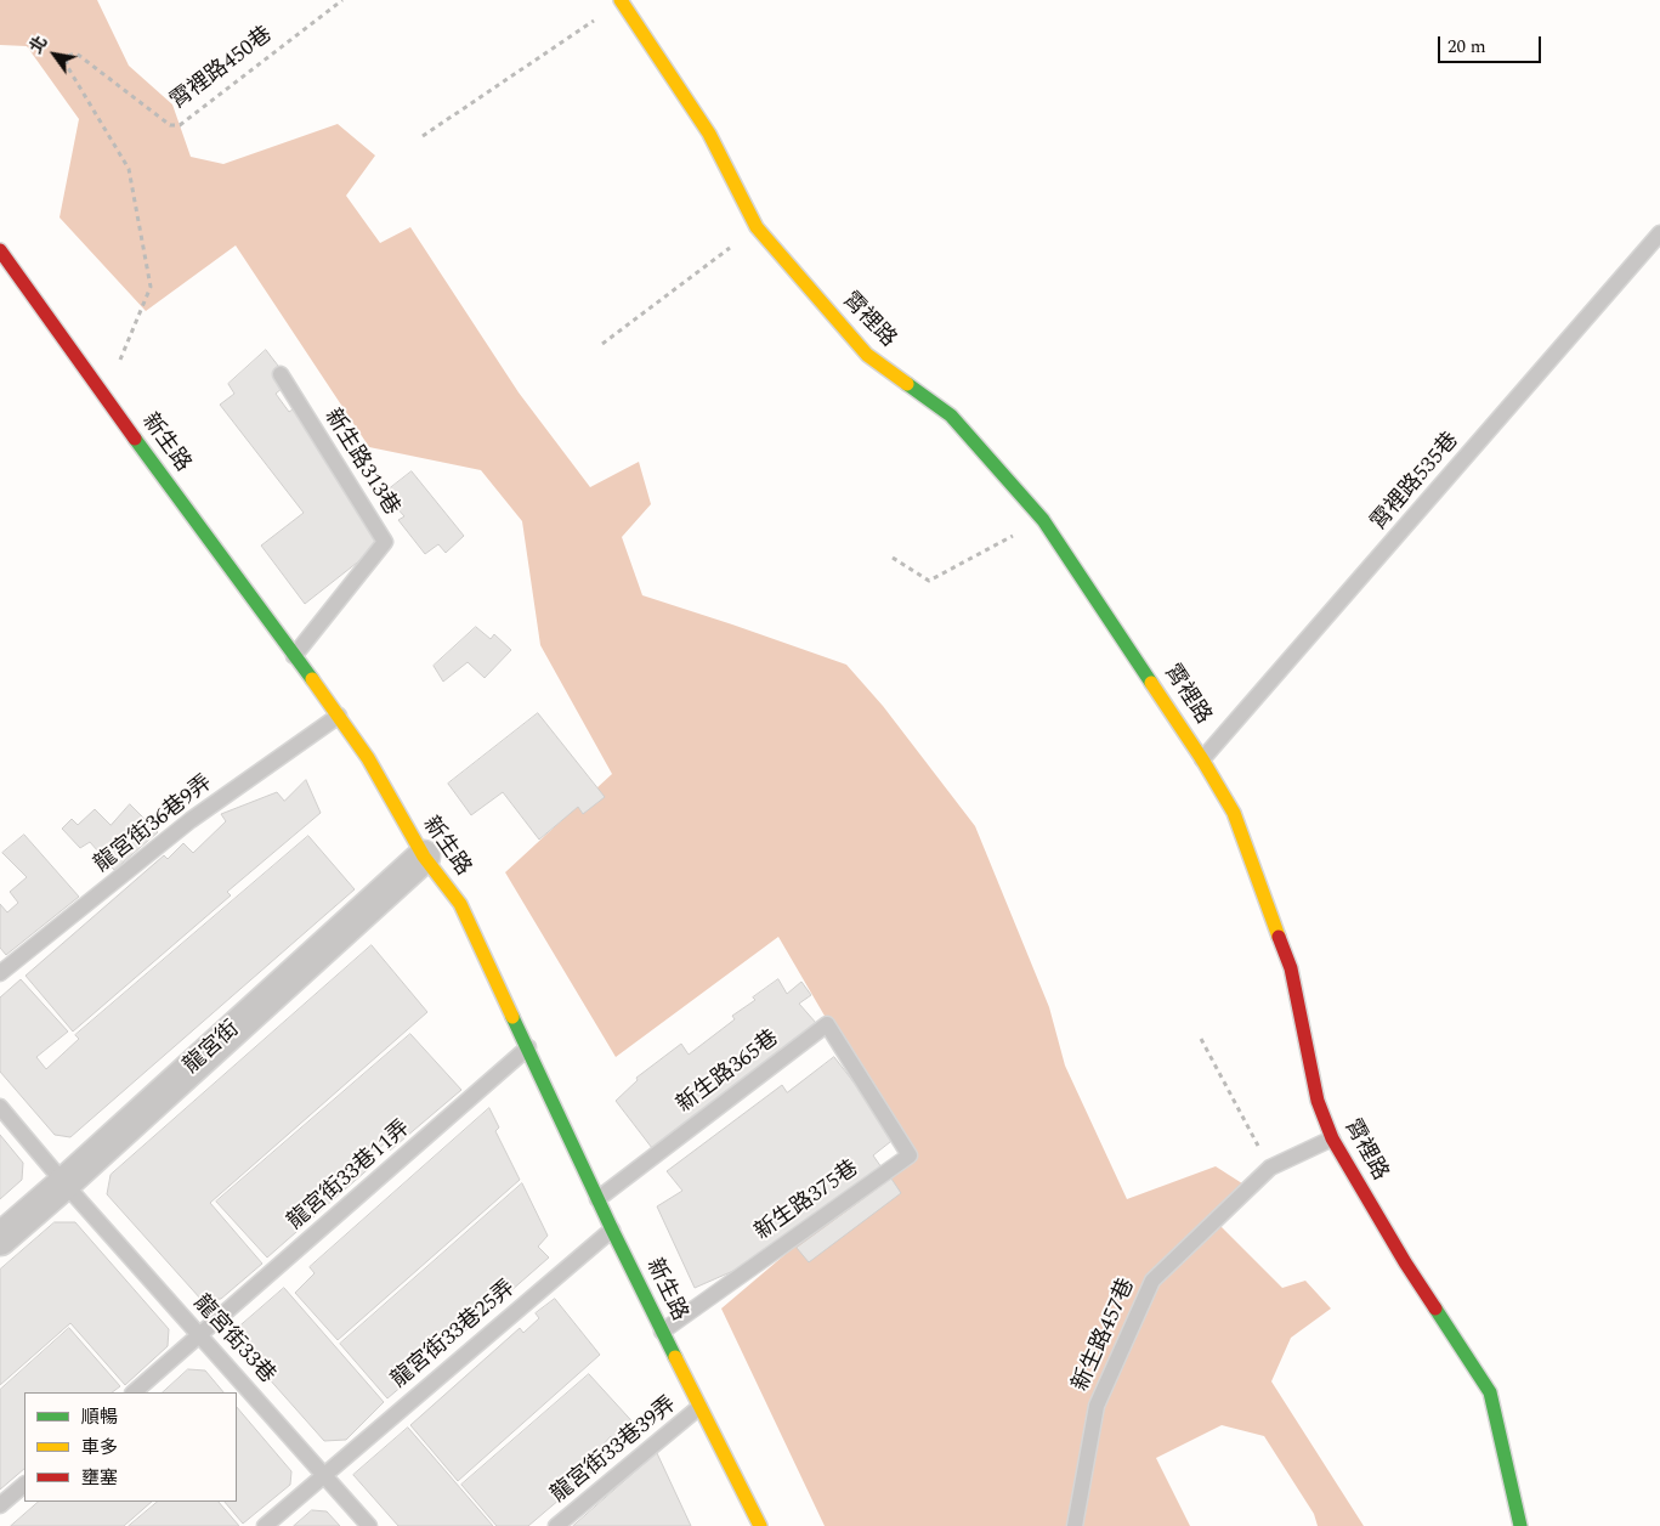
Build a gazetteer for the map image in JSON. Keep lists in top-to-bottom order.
{
  "streets": {
    "street": ["霄裡路", "新生路", "龍宮街"],
    "lane": [
      "新生路313巷",
      "霄裡路535巷",
      "龍宮街36巷9弄",
      "新生路365巷",
      "龍宮街33巷11弄",
      "新生路375巷",
      "龍宮街33巷25弄",
      "新生路457巷",
      "龍宮街33巷",
      "龍宮街33巷39弄"
    ],
    "path": ["霄裡路450巷"]
  },
  "crossings": [
    ["霄裡路450巷", "新生路"],
    ["霄裡路", "霄裡路535巷"],
    ["霄裡路", "新生路457巷"],
    ["新生路", "新生路313巷"],
    ["新生路", "龍宮街36巷9弄"],
    ["新生路", "龍宮街"],
    ["新生路", "新生路365巷"],
    ["新生路", "龍宮街33巷11弄"],
    ["新生路", "新生路375巷"],
    ["新生路", "龍宮街33巷25弄"],
    ["新生路", "龍宮街33巷39弄"],
    ["龍宮街", "龍宮街33巷"],
    ["新生路365巷", "新生路375巷"],
    ["龍宮街33巷11弄", "龍宮街33巷"],
    ["龍宮街33巷25弄", "龍宮街33巷"]
  ],
  "legend": ["順暢", "車多", "壅塞"],
  "scale_bar": "20 m",
  "north": "top left"
}
